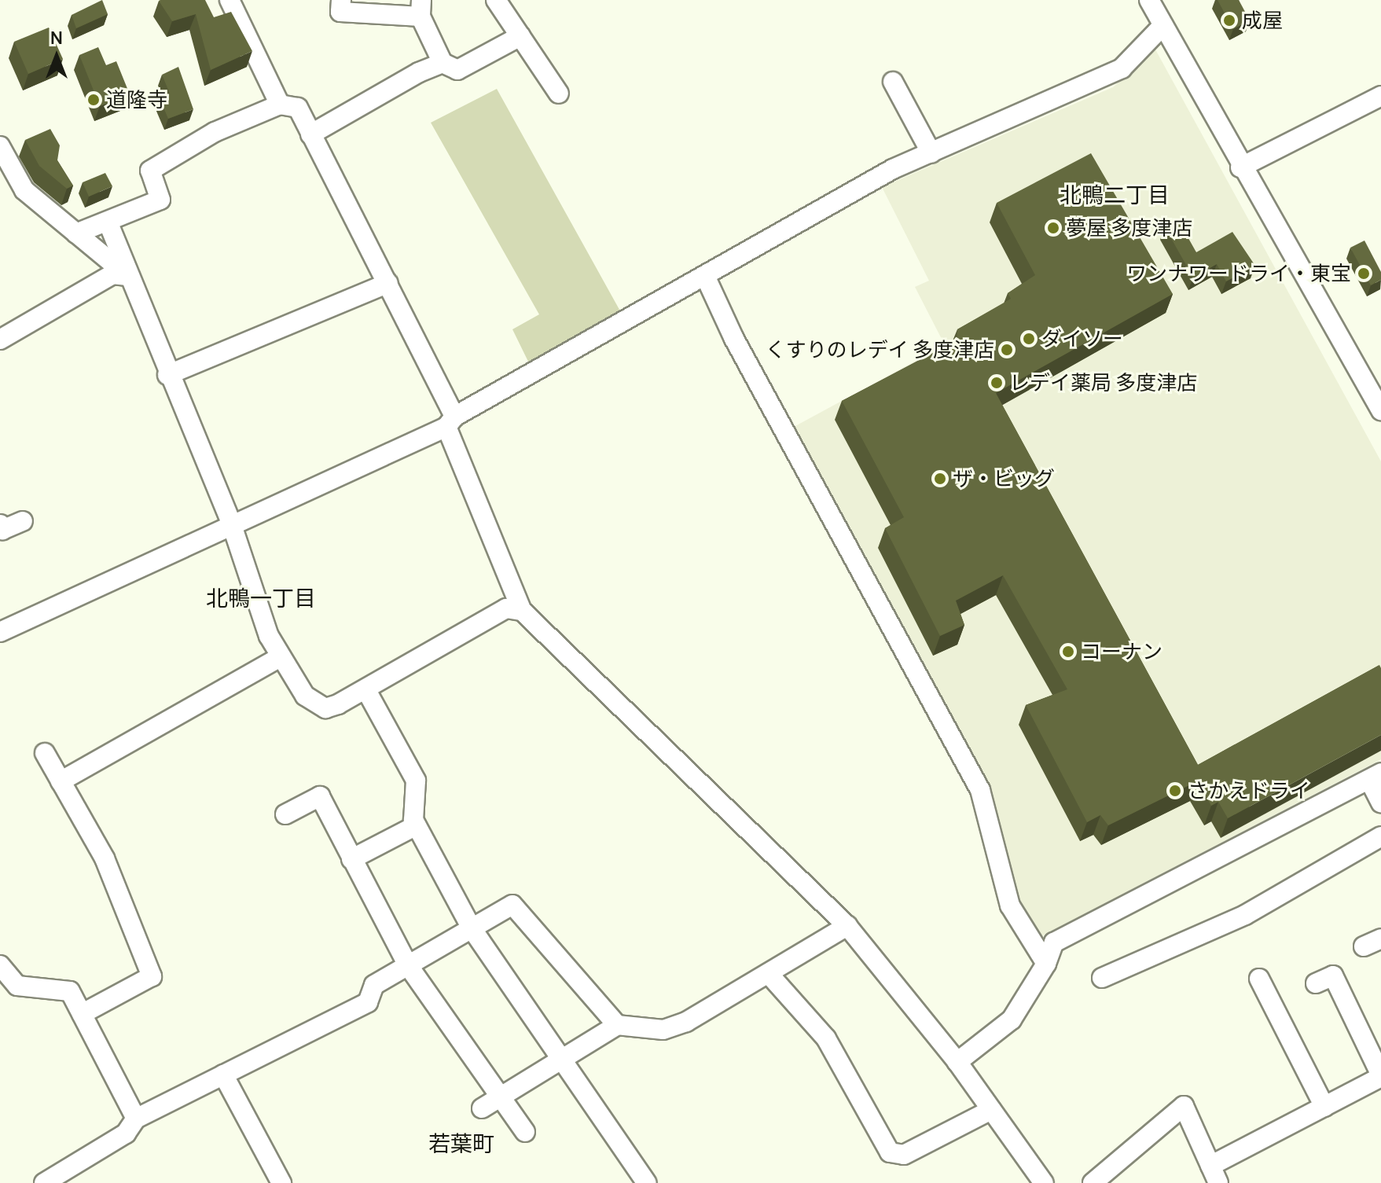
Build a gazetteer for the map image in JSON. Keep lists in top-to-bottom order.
{
  "districts": ["北鴨二丁目", "北鴨一丁目", "若葉町"],
  "places": [
    "成屋",
    "道隆寺",
    "夢屋 多度津店",
    "ワンナワードライ・東宝",
    "ダイソー",
    "くすりのレデイ 多度津店",
    "レデイ薬局 多度津店",
    "ザ・ビッグ",
    "コーナン",
    "さかえドライ"
  ],
  "north": "top"
}
